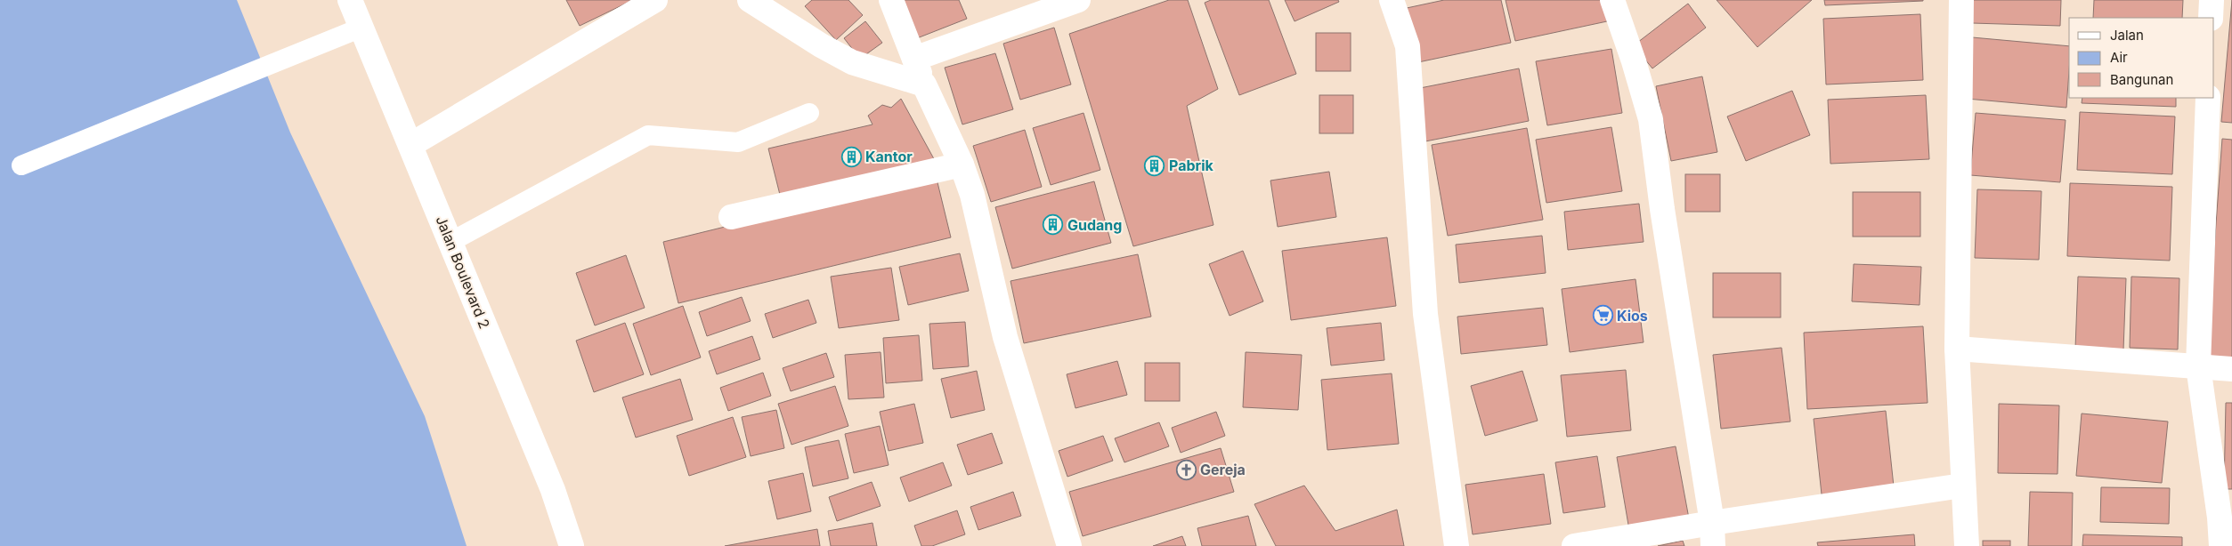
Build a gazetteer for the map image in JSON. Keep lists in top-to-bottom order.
{
  "streets": {
    "street": ["Jalan Boulevard 2"]
  },
  "places": {
    "building": ["Kantor", "Pabrik", "Gudang"],
    "supermarket": ["Kios"],
    "church": ["Gereja"]
  },
  "legend": ["Jalan", "Air", "Bangunan"]
}
